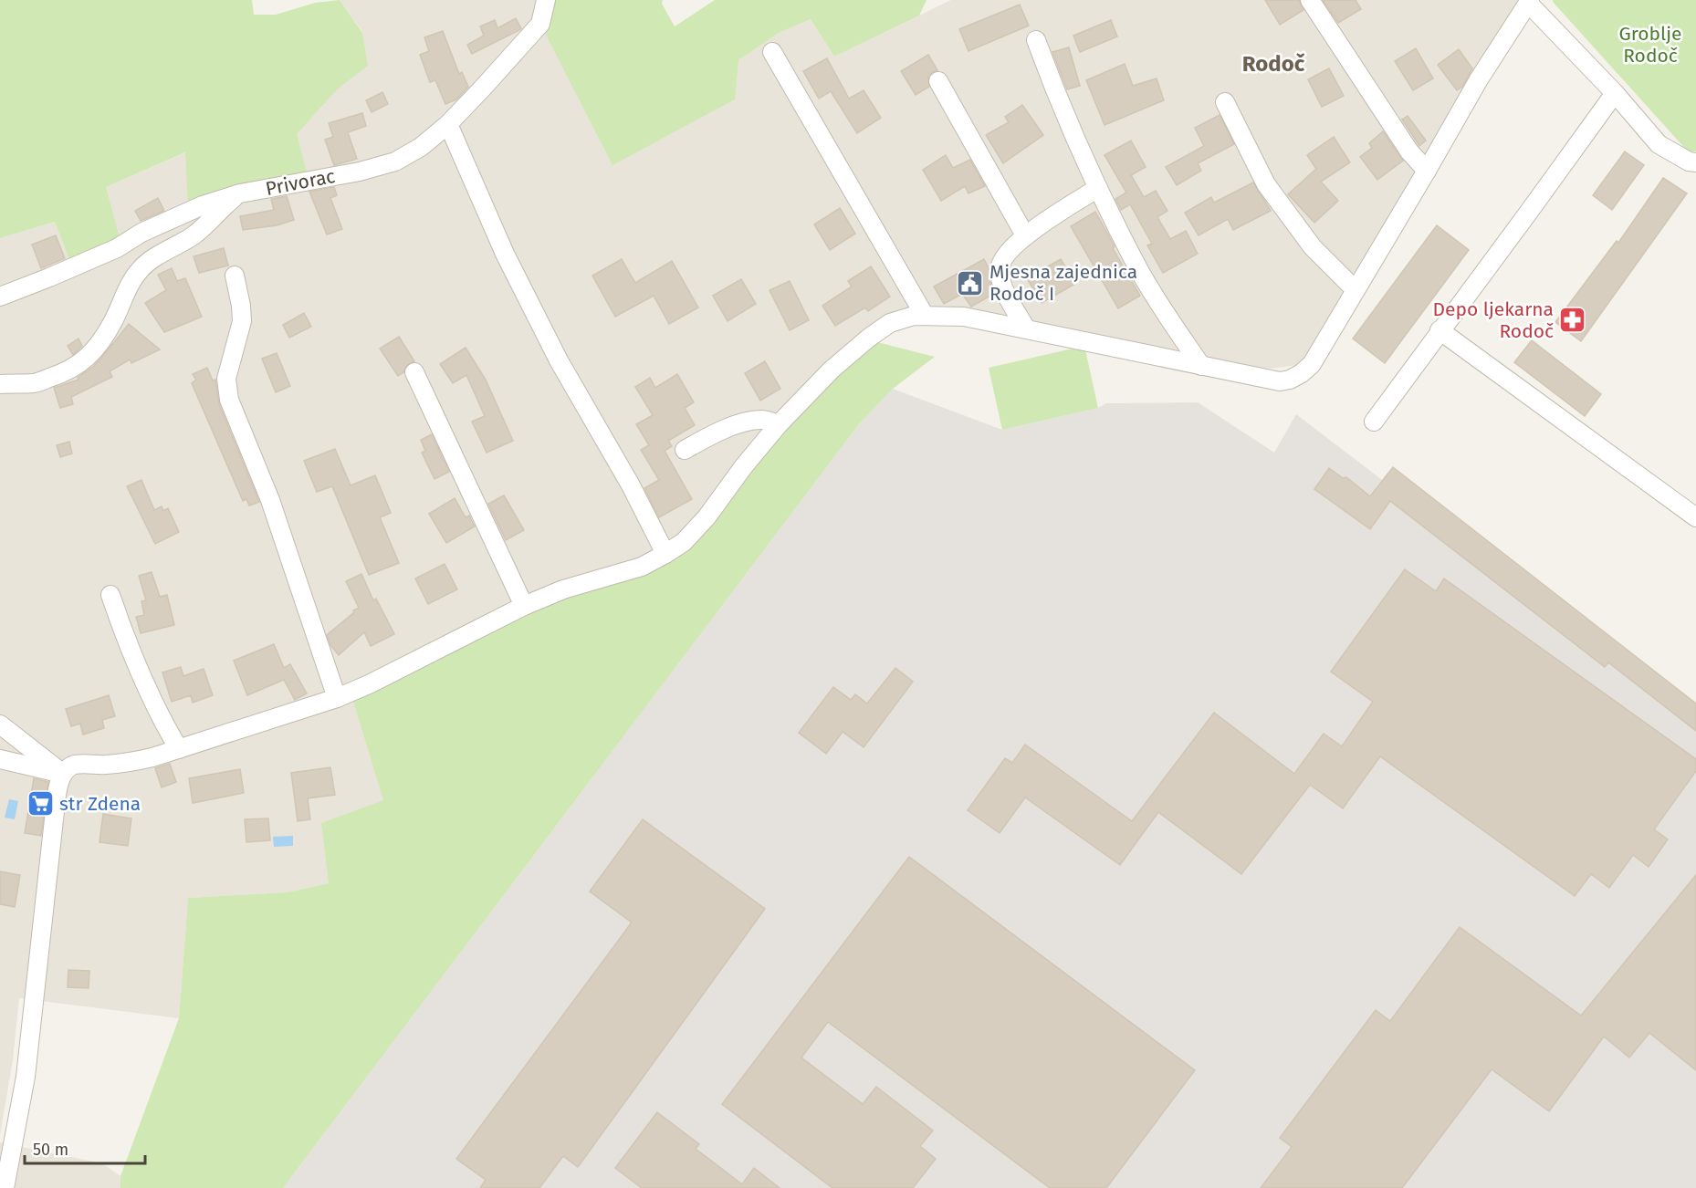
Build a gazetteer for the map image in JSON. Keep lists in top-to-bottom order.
{
  "streets": {
    "street": ["Privorac"]
  },
  "districts": ["Rodoč"],
  "parks": ["Groblje Rodoč"],
  "places": {
    "public building": ["Mjesna zajednica Rodoč I"],
    "pharmacy": ["Depo ljekarna Rodoč"],
    "supermarket": ["str Zdena"]
  },
  "scale_bar": "50 m"
}
